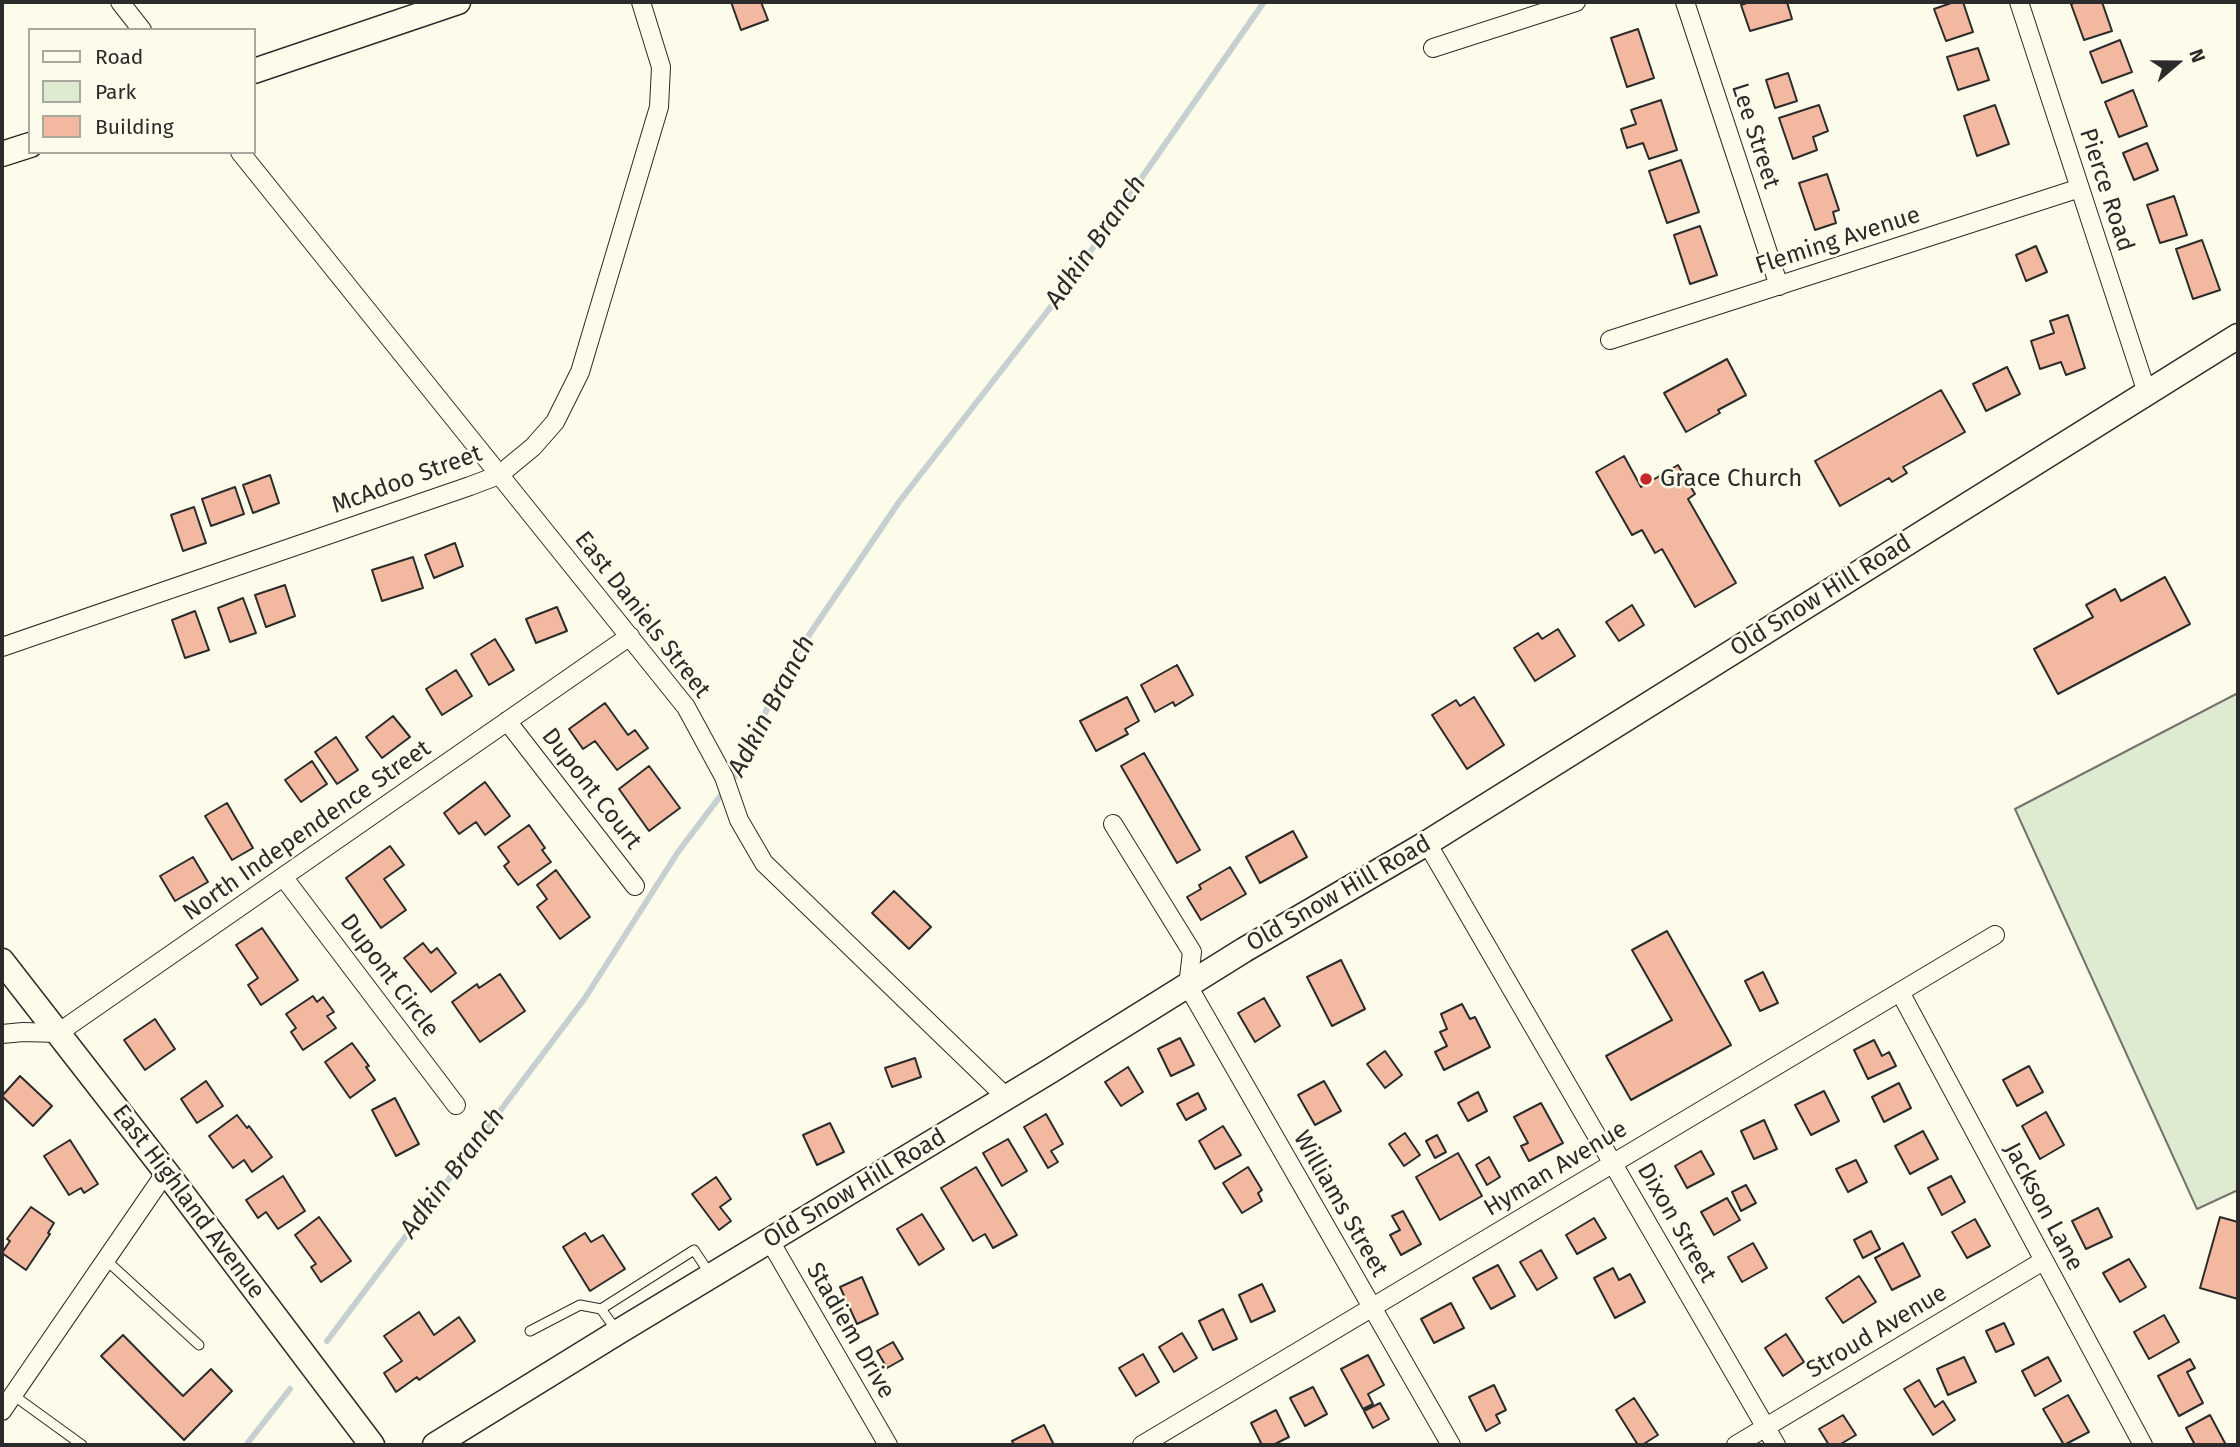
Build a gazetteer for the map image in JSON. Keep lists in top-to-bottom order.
{
  "streets": {
    "street": [
      "Lee Street",
      "Pierce Road",
      "Fleming Avenue",
      "McAdoo Street",
      "Old Snow Hill Road",
      "East Daniels Street",
      "Dupont Court",
      "North Independence Street",
      "Dupont Circle",
      "Hyman Avenue",
      "East Highland Avenue",
      "Williams Street",
      "Jackson Lane",
      "Dixon Street",
      "Stadiem Drive",
      "Stroud Avenue"
    ]
  },
  "crossings": [
    ["Lee Street", "Fleming Avenue"],
    ["Pierce Road", "Fleming Avenue"],
    ["Pierce Road", "Old Snow Hill Road"],
    ["McAdoo Street", "East Daniels Street"],
    ["Old Snow Hill Road", "East Daniels Street"],
    ["Old Snow Hill Road", "Williams Street"],
    ["Old Snow Hill Road", "Dixon Street"],
    ["Old Snow Hill Road", "Stadiem Drive"],
    ["East Daniels Street", "North Independence Street"],
    ["Dupont Court", "North Independence Street"],
    ["North Independence Street", "Dupont Circle"],
    ["North Independence Street", "East Highland Avenue"],
    ["Hyman Avenue", "Williams Street"],
    ["Hyman Avenue", "Jackson Lane"],
    ["Hyman Avenue", "Dixon Street"],
    ["Jackson Lane", "Stroud Avenue"],
    ["Dixon Street", "Stroud Avenue"]
  ],
  "water": ["Adkin Branch"],
  "places": ["Grace Church"],
  "legend": ["Road", "Park", "Building"],
  "north": "right"
}
